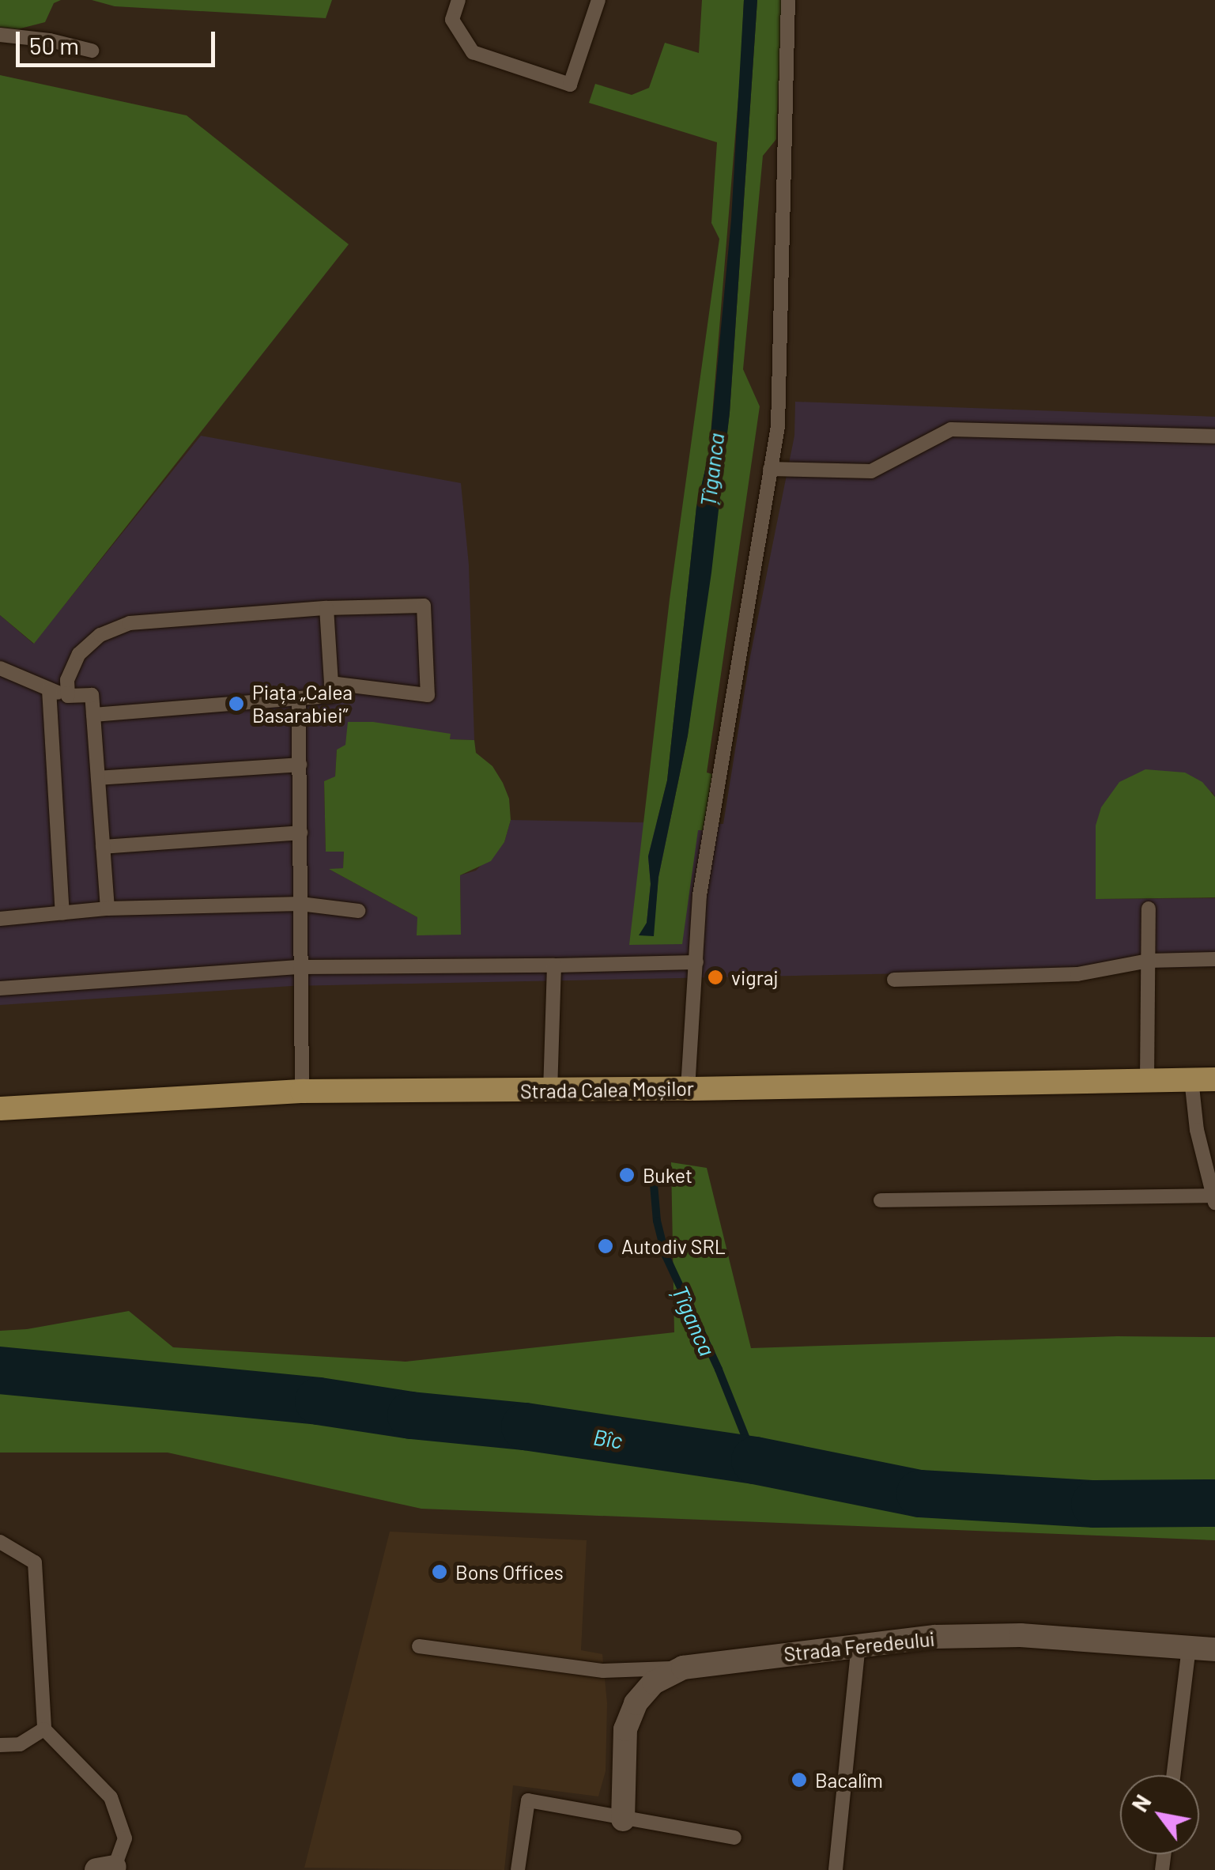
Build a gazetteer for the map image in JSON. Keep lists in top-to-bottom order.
{
  "streets": {
    "main road": ["Strada Calea Moșilor"],
    "street": ["Strada Feredeului"]
  },
  "water": ["Țîganca", "Bîc"],
  "places": [
    "Piața „Calea Basarabiei”",
    "vigraj",
    "Buket",
    "Autodiv SRL",
    "Bons Offices",
    "Bacalîm"
  ],
  "scale_bar": "50 m",
  "north": "top left"
}
